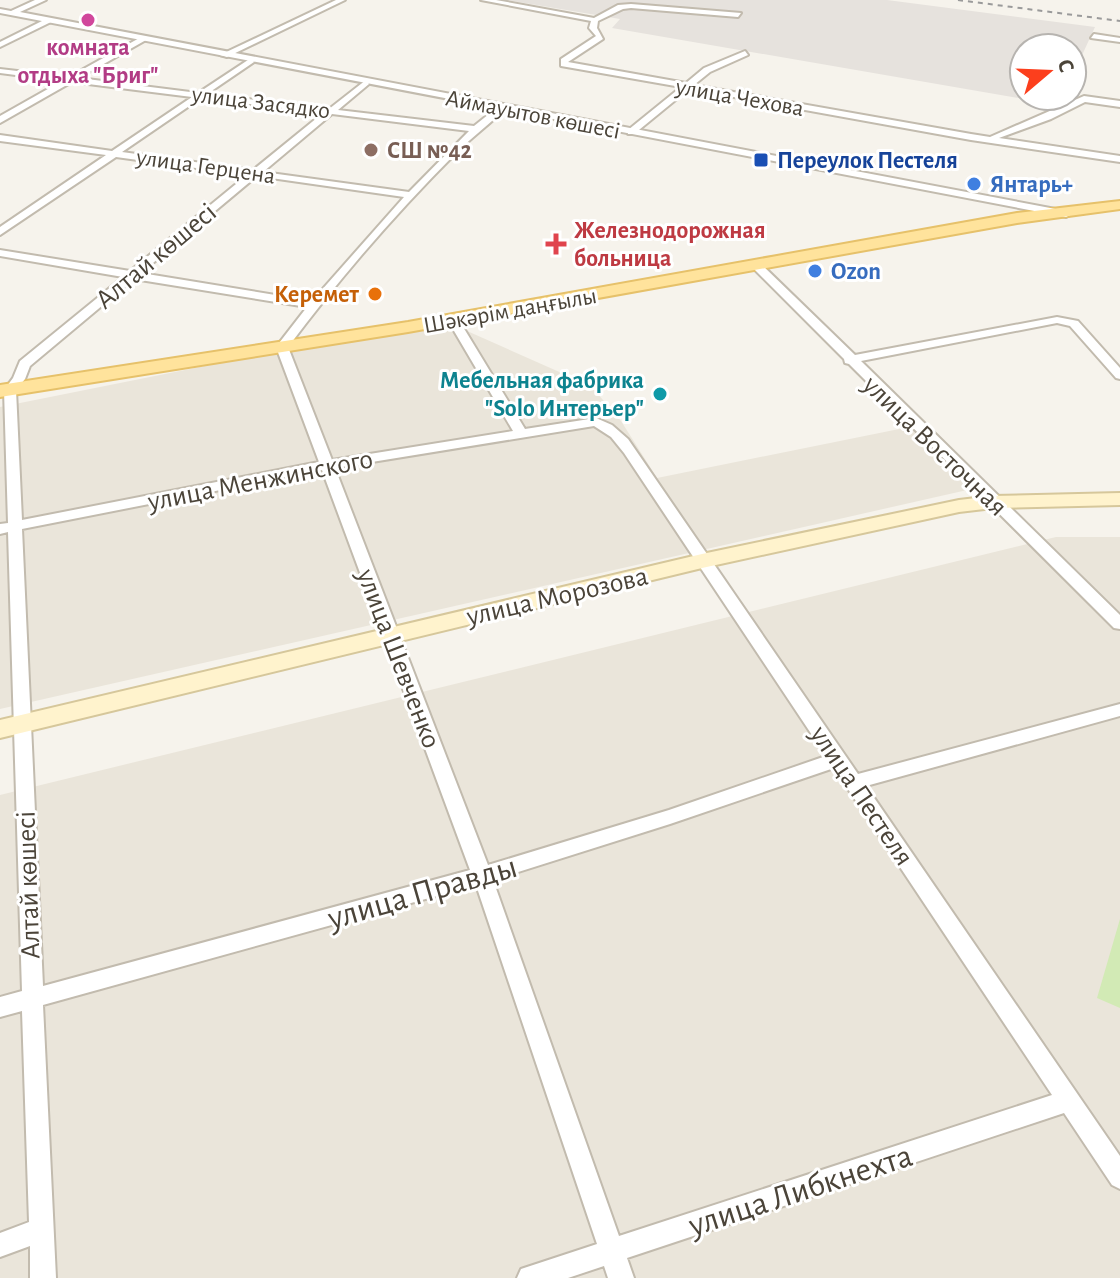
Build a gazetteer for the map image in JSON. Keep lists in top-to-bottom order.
{
  "streets": {
    "main road": ["Шәкәрім даңғылы", "улица Морозова"],
    "street": [
      "улица Чехова",
      "улица Засядко",
      "Аймауытов көшесі",
      "улица Герцена",
      "Алтай көшесі",
      "улица Восточная",
      "улица Менжинского",
      "улица Шевченко",
      "улица Пестеля",
      "улица Правды",
      "улица Либкнехта"
    ]
  },
  "crossings": [
    ["улица Засядко", "Алтай көшесі"],
    ["Аймауытов көшесі", "Алтай көшесі"],
    ["Аймауытов көшесі", "Шәкәрім даңғылы"],
    ["улица Герцена", "Алтай көшесі"],
    ["Алтай көшесі", "Шәкәрім даңғылы"],
    ["Алтай көшесі", "улица Менжинского"],
    ["Алтай көшесі", "улица Морозова"],
    ["Алтай көшесі", "улица Правды"],
    ["Шәкәрім даңғылы", "улица Восточная"],
    ["Шәкәрім даңғылы", "улица Шевченко"],
    ["улица Восточная", "улица Морозова"],
    ["улица Менжинского", "улица Шевченко"],
    ["улица Менжинского", "улица Пестеля"],
    ["улица Морозова", "улица Шевченко"],
    ["улица Морозова", "улица Пестеля"],
    ["улица Шевченко", "улица Правды"],
    ["улица Шевченко", "улица Либкнехта"],
    ["улица Пестеля", "улица Правды"],
    ["улица Пестеля", "улица Либкнехта"]
  ],
  "places": {
    "other": [
      "комната отдыха \"Бриг\"",
      "СШ №42",
      "Янтарь+",
      "Ozon",
      "Керемет",
      "Мебельная фабрика \"Solo Интерьер\""
    ],
    "transit": ["Переулок Пестеля"],
    "health": ["Железнодорожная больница"]
  },
  "north": "right"
}
